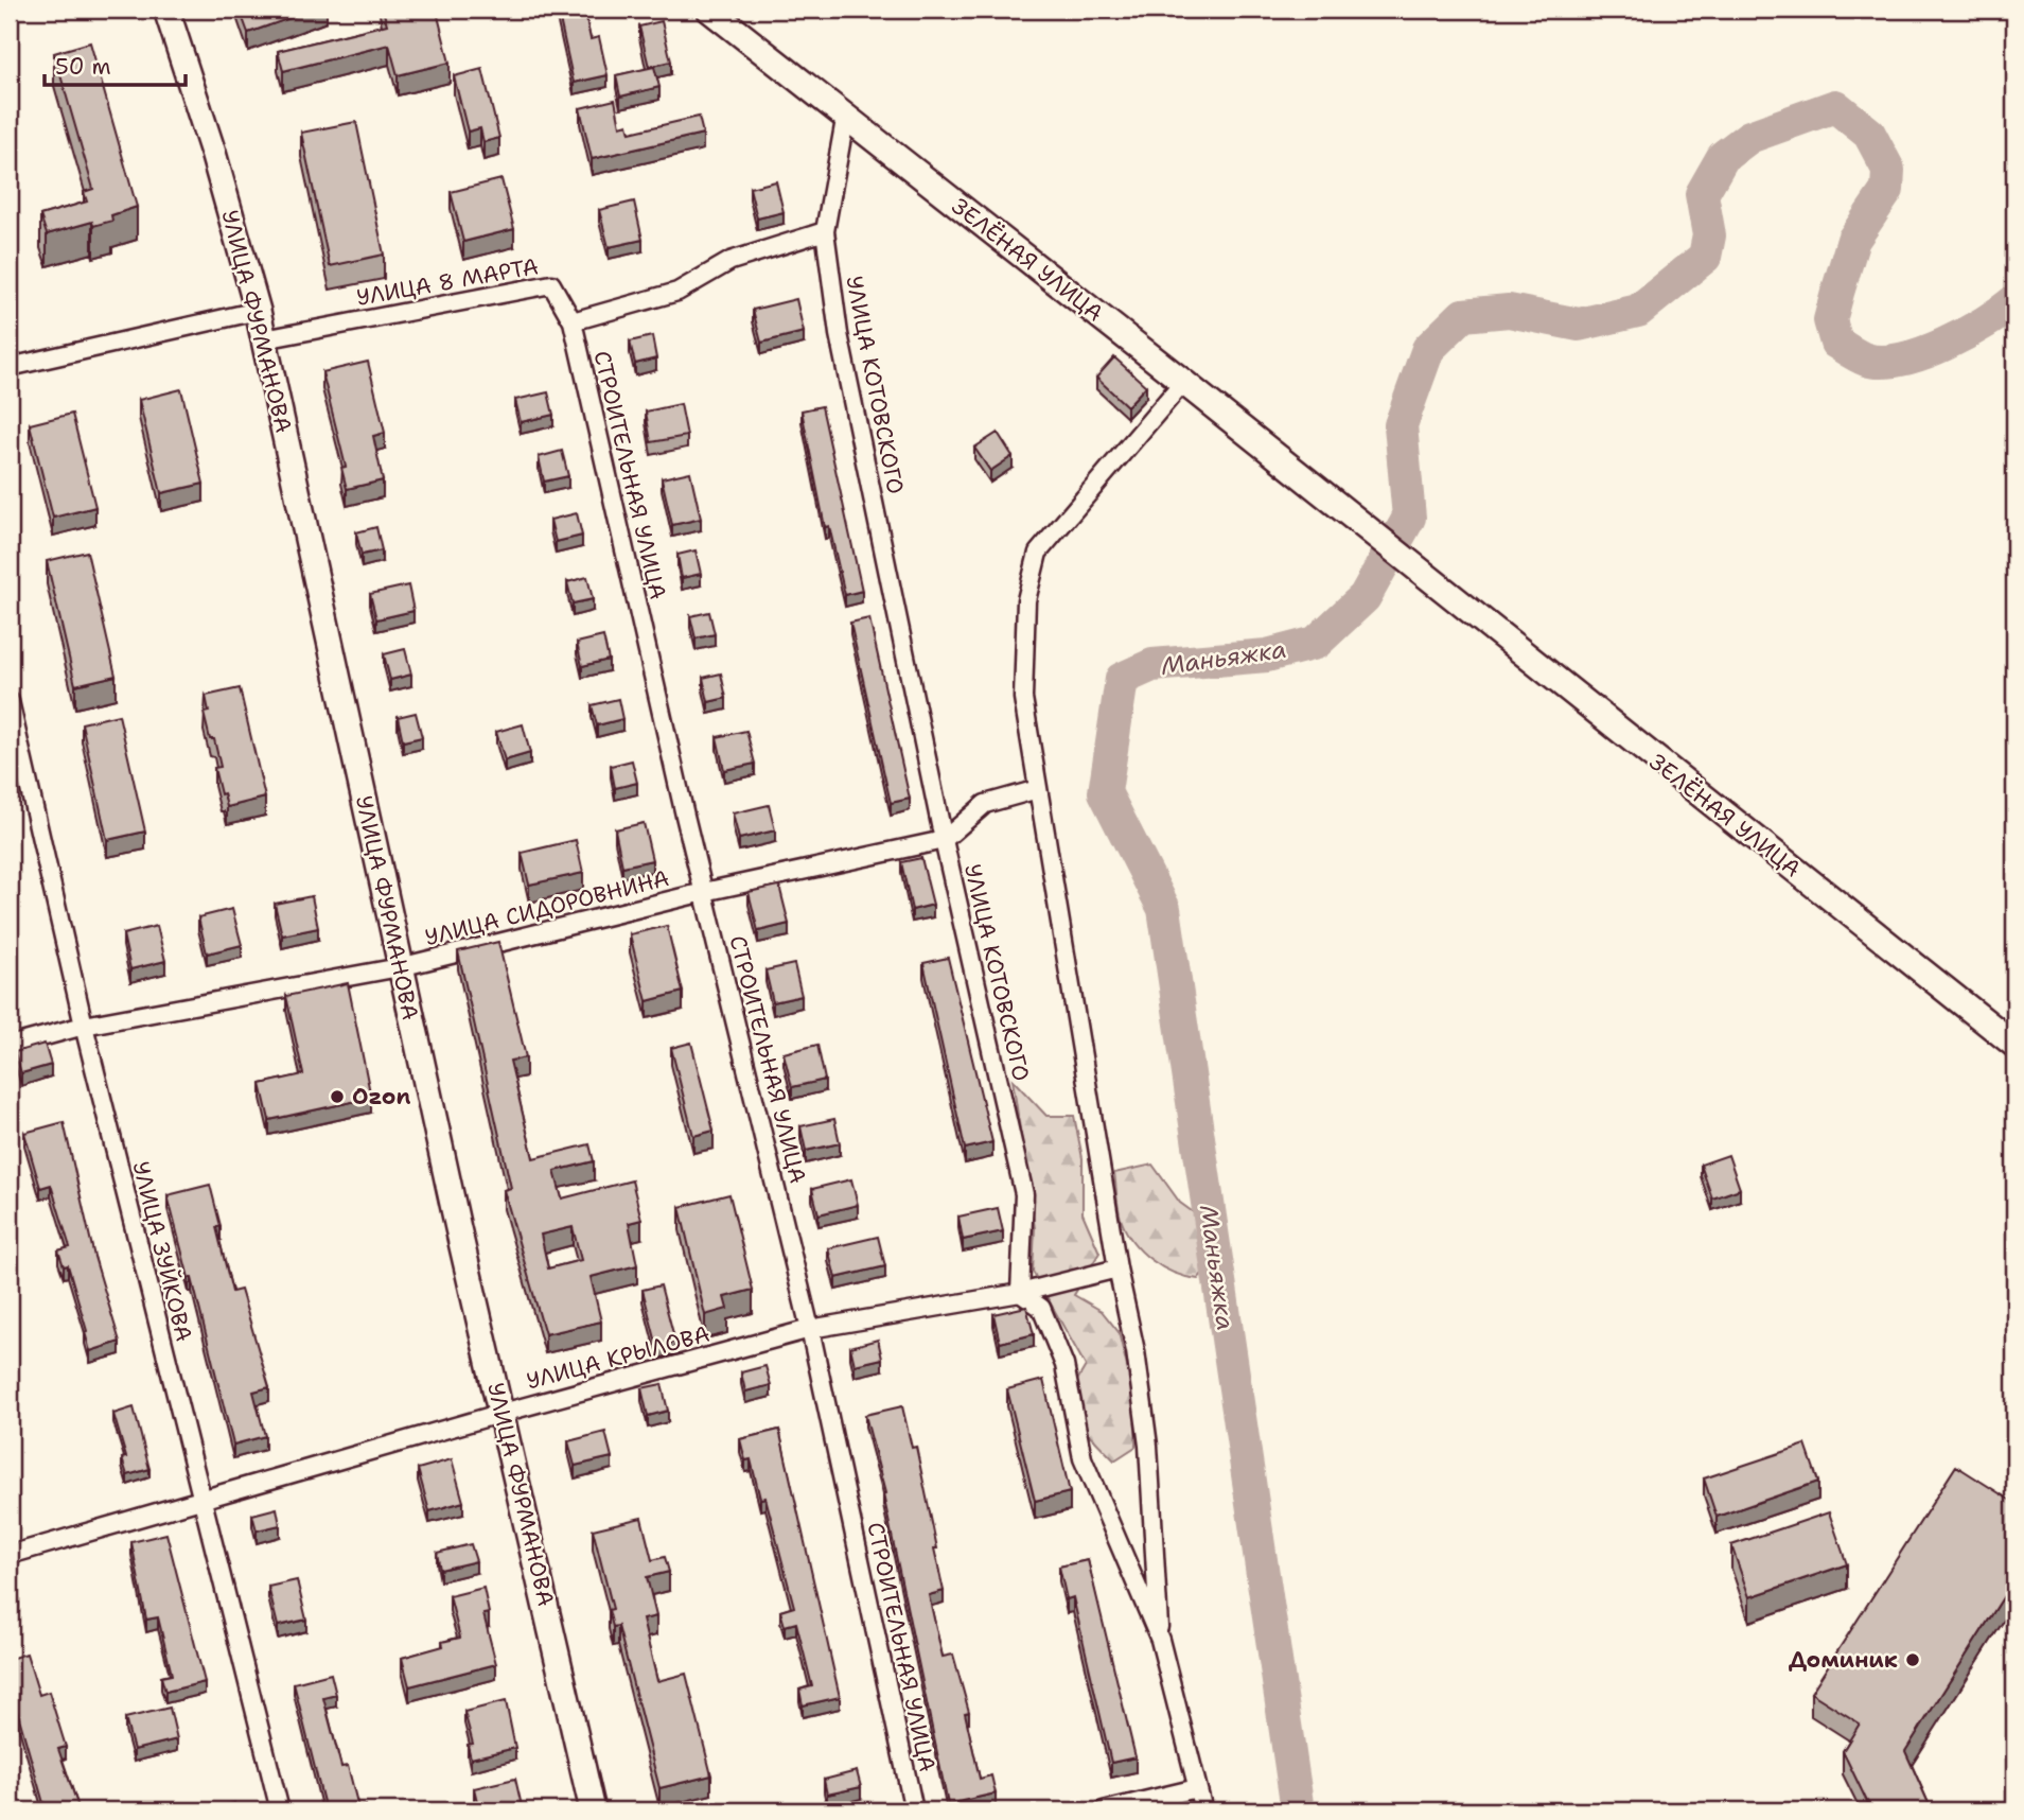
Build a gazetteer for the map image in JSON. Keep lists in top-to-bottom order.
{
  "streets": {
    "main road": ["ЗЕЛЁНАЯ УЛИЦА", "УЛИЦА ФУРМАНОВА"],
    "street": [
      "УЛИЦА 8 МАРТА",
      "УЛИЦА КОТОВСКОГО",
      "СТРОИТЕЛЬНАЯ УЛИЦА",
      "УЛИЦА СИДОРОВНИНА",
      "УЛИЦА ЗУЙКОВА",
      "УЛИЦА КРЫЛОВА"
    ]
  },
  "crossings": [
    ["ЗЕЛЁНАЯ УЛИЦА", "УЛИЦА КОТОВСКОГО"],
    ["УЛИЦА 8 МАРТА", "УЛИЦА ФУРМАНОВА"],
    ["УЛИЦА 8 МАРТА", "СТРОИТЕЛЬНАЯ УЛИЦА"],
    ["УЛИЦА ФУРМАНОВА", "УЛИЦА СИДОРОВНИНА"],
    ["УЛИЦА ФУРМАНОВА", "УЛИЦА КРЫЛОВА"],
    ["УЛИЦА КОТОВСКОГО", "УЛИЦА СИДОРОВНИНА"],
    ["УЛИЦА КОТОВСКОГО", "УЛИЦА КРЫЛОВА"],
    ["СТРОИТЕЛЬНАЯ УЛИЦА", "УЛИЦА СИДОРОВНИНА"],
    ["СТРОИТЕЛЬНАЯ УЛИЦА", "УЛИЦА КРЫЛОВА"],
    ["УЛИЦА СИДОРОВНИНА", "УЛИЦА ЗУЙКОВА"],
    ["УЛИЦА ЗУЙКОВА", "УЛИЦА КРЫЛОВА"]
  ],
  "water": ["Маньяжка"],
  "places": ["Ozon", "Доминик"],
  "scale_bar": "50 m"
}
